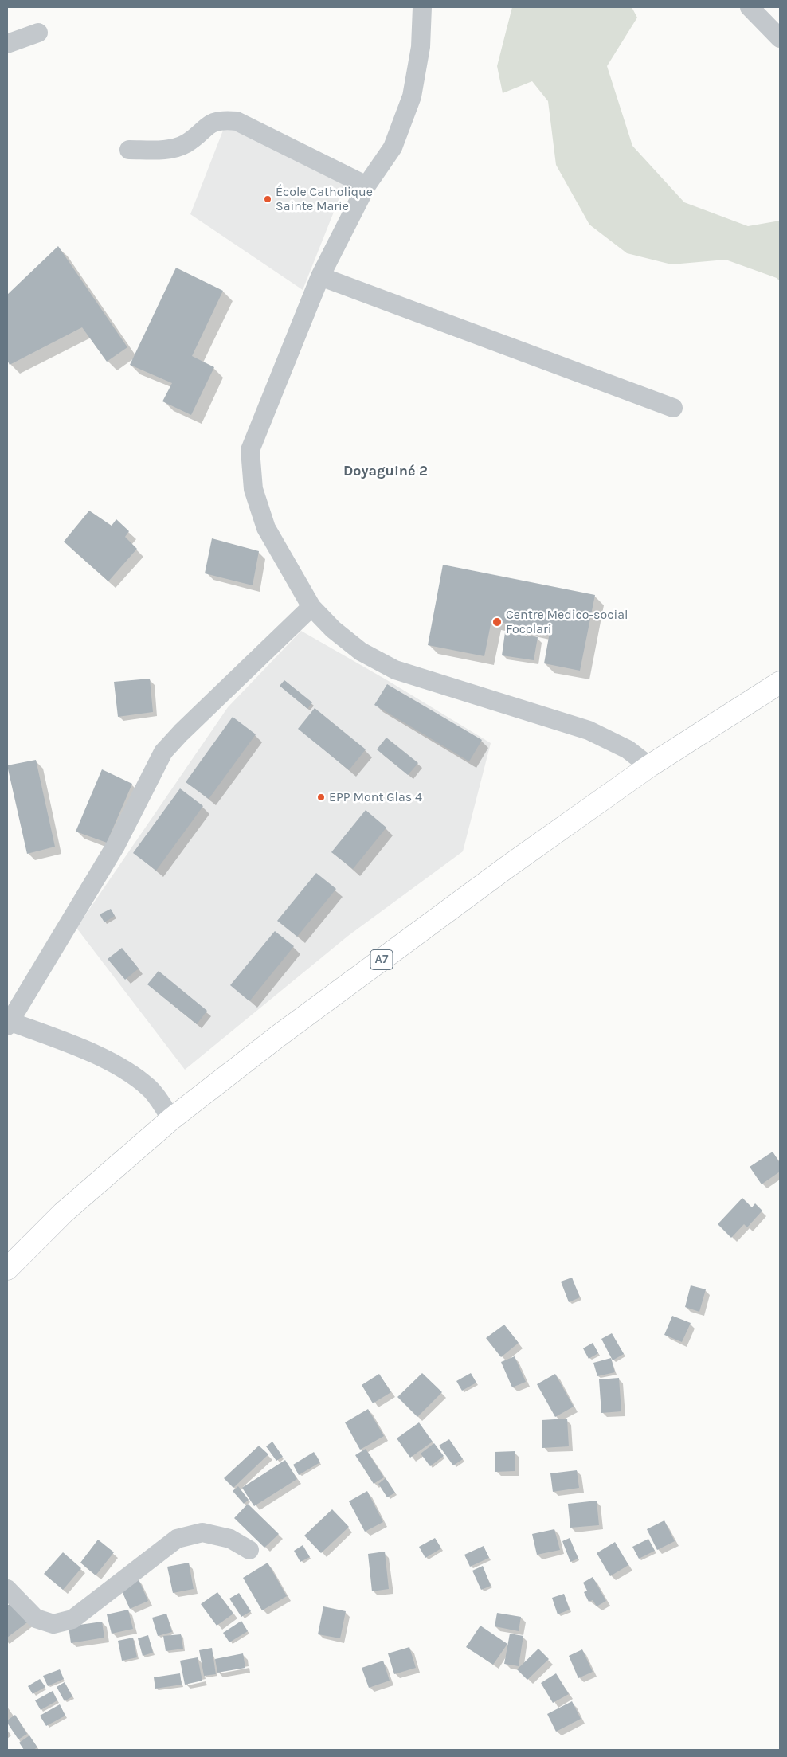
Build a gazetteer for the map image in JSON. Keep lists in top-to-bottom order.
{
  "streets": {
    "main road": ["A7"]
  },
  "districts": ["Doyaguiné 2"],
  "places": ["École Catholique Sainte Marie", "Centre Medico-social Focolari", "EPP Mont Glas 4"]
}
